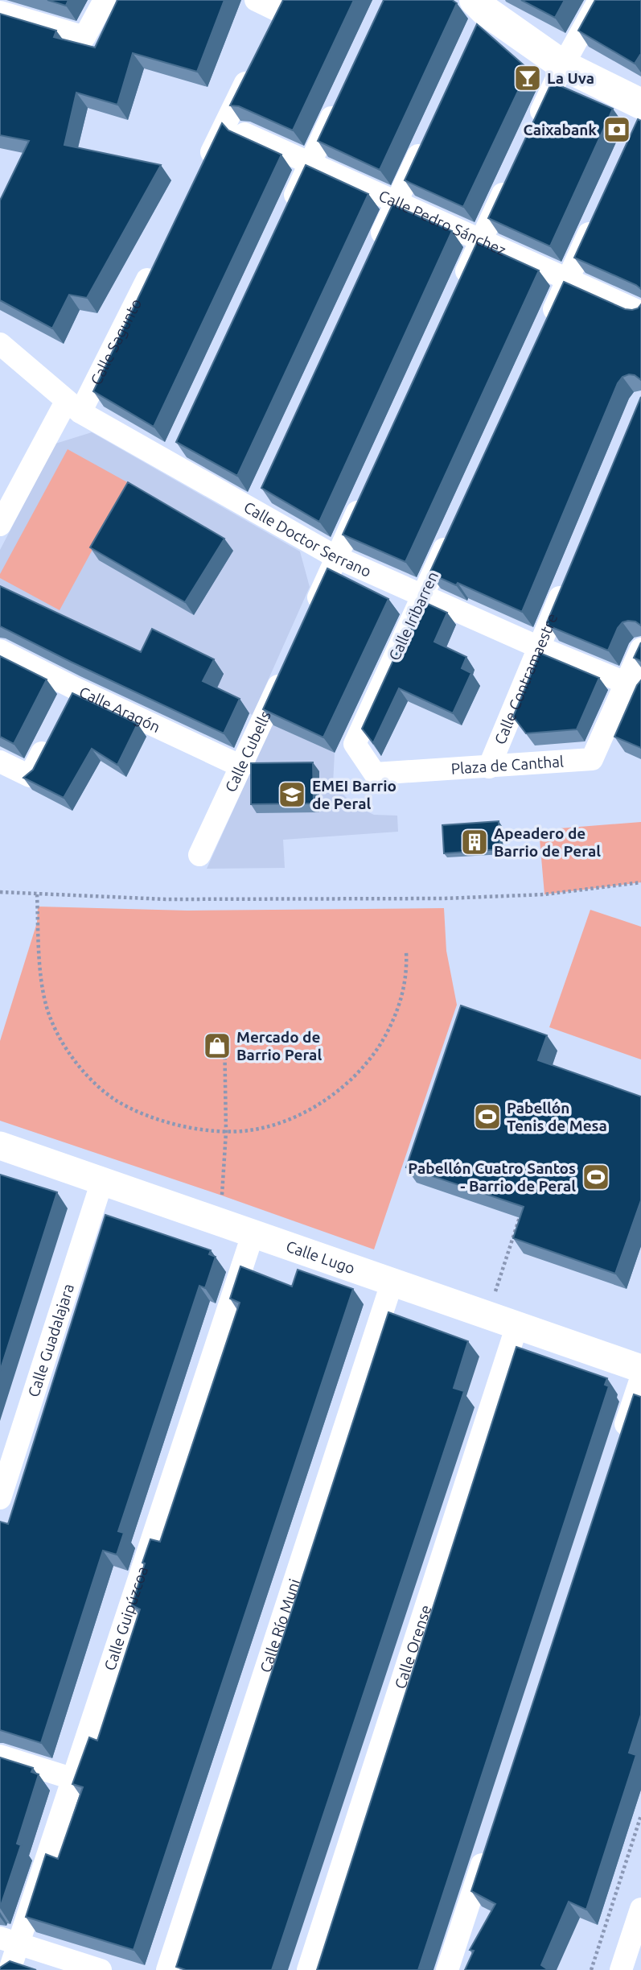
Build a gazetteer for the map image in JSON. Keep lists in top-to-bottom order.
{
  "streets": {
    "street": [
      "Calle Pedro Sánchez",
      "Calle Sagunto",
      "Calle Doctor Serrano",
      "Calle Iribarren",
      "Calle Contramaestre",
      "Calle Aragón",
      "Calle Cubells",
      "Plaza de Canthal",
      "Calle Lugo",
      "Calle Guadalajara",
      "Calle Guipúzcoa",
      "Calle Río Muni",
      "Calle Orense"
    ]
  },
  "crossings": [
    ["Calle Sagunto", "Calle Doctor Serrano"],
    ["Calle Doctor Serrano", "Calle Iribarren"],
    ["Calle Doctor Serrano", "Calle Contramaestre"],
    ["Calle Doctor Serrano", "Plaza de Canthal"],
    ["Calle Iribarren", "Plaza de Canthal"],
    ["Calle Contramaestre", "Plaza de Canthal"],
    ["Calle Aragón", "Calle Cubells"],
    ["Calle Lugo", "Calle Guadalajara"],
    ["Calle Lugo", "Calle Guipúzcoa"],
    ["Calle Lugo", "Calle Río Muni"],
    ["Calle Lugo", "Calle Orense"]
  ],
  "places": {
    "bar": ["La Uva"],
    "bank": ["Caixabank"],
    "school or university": ["EMEI Barrio de Peral"],
    "building": ["Apeadero de Barrio de Peral"],
    "shop": ["Mercado de Barrio Peral"],
    "sports": ["Pabellón Tenis de Mesa", "Pabellón Cuatro Santos - Barrio de Peral"]
  }
}
